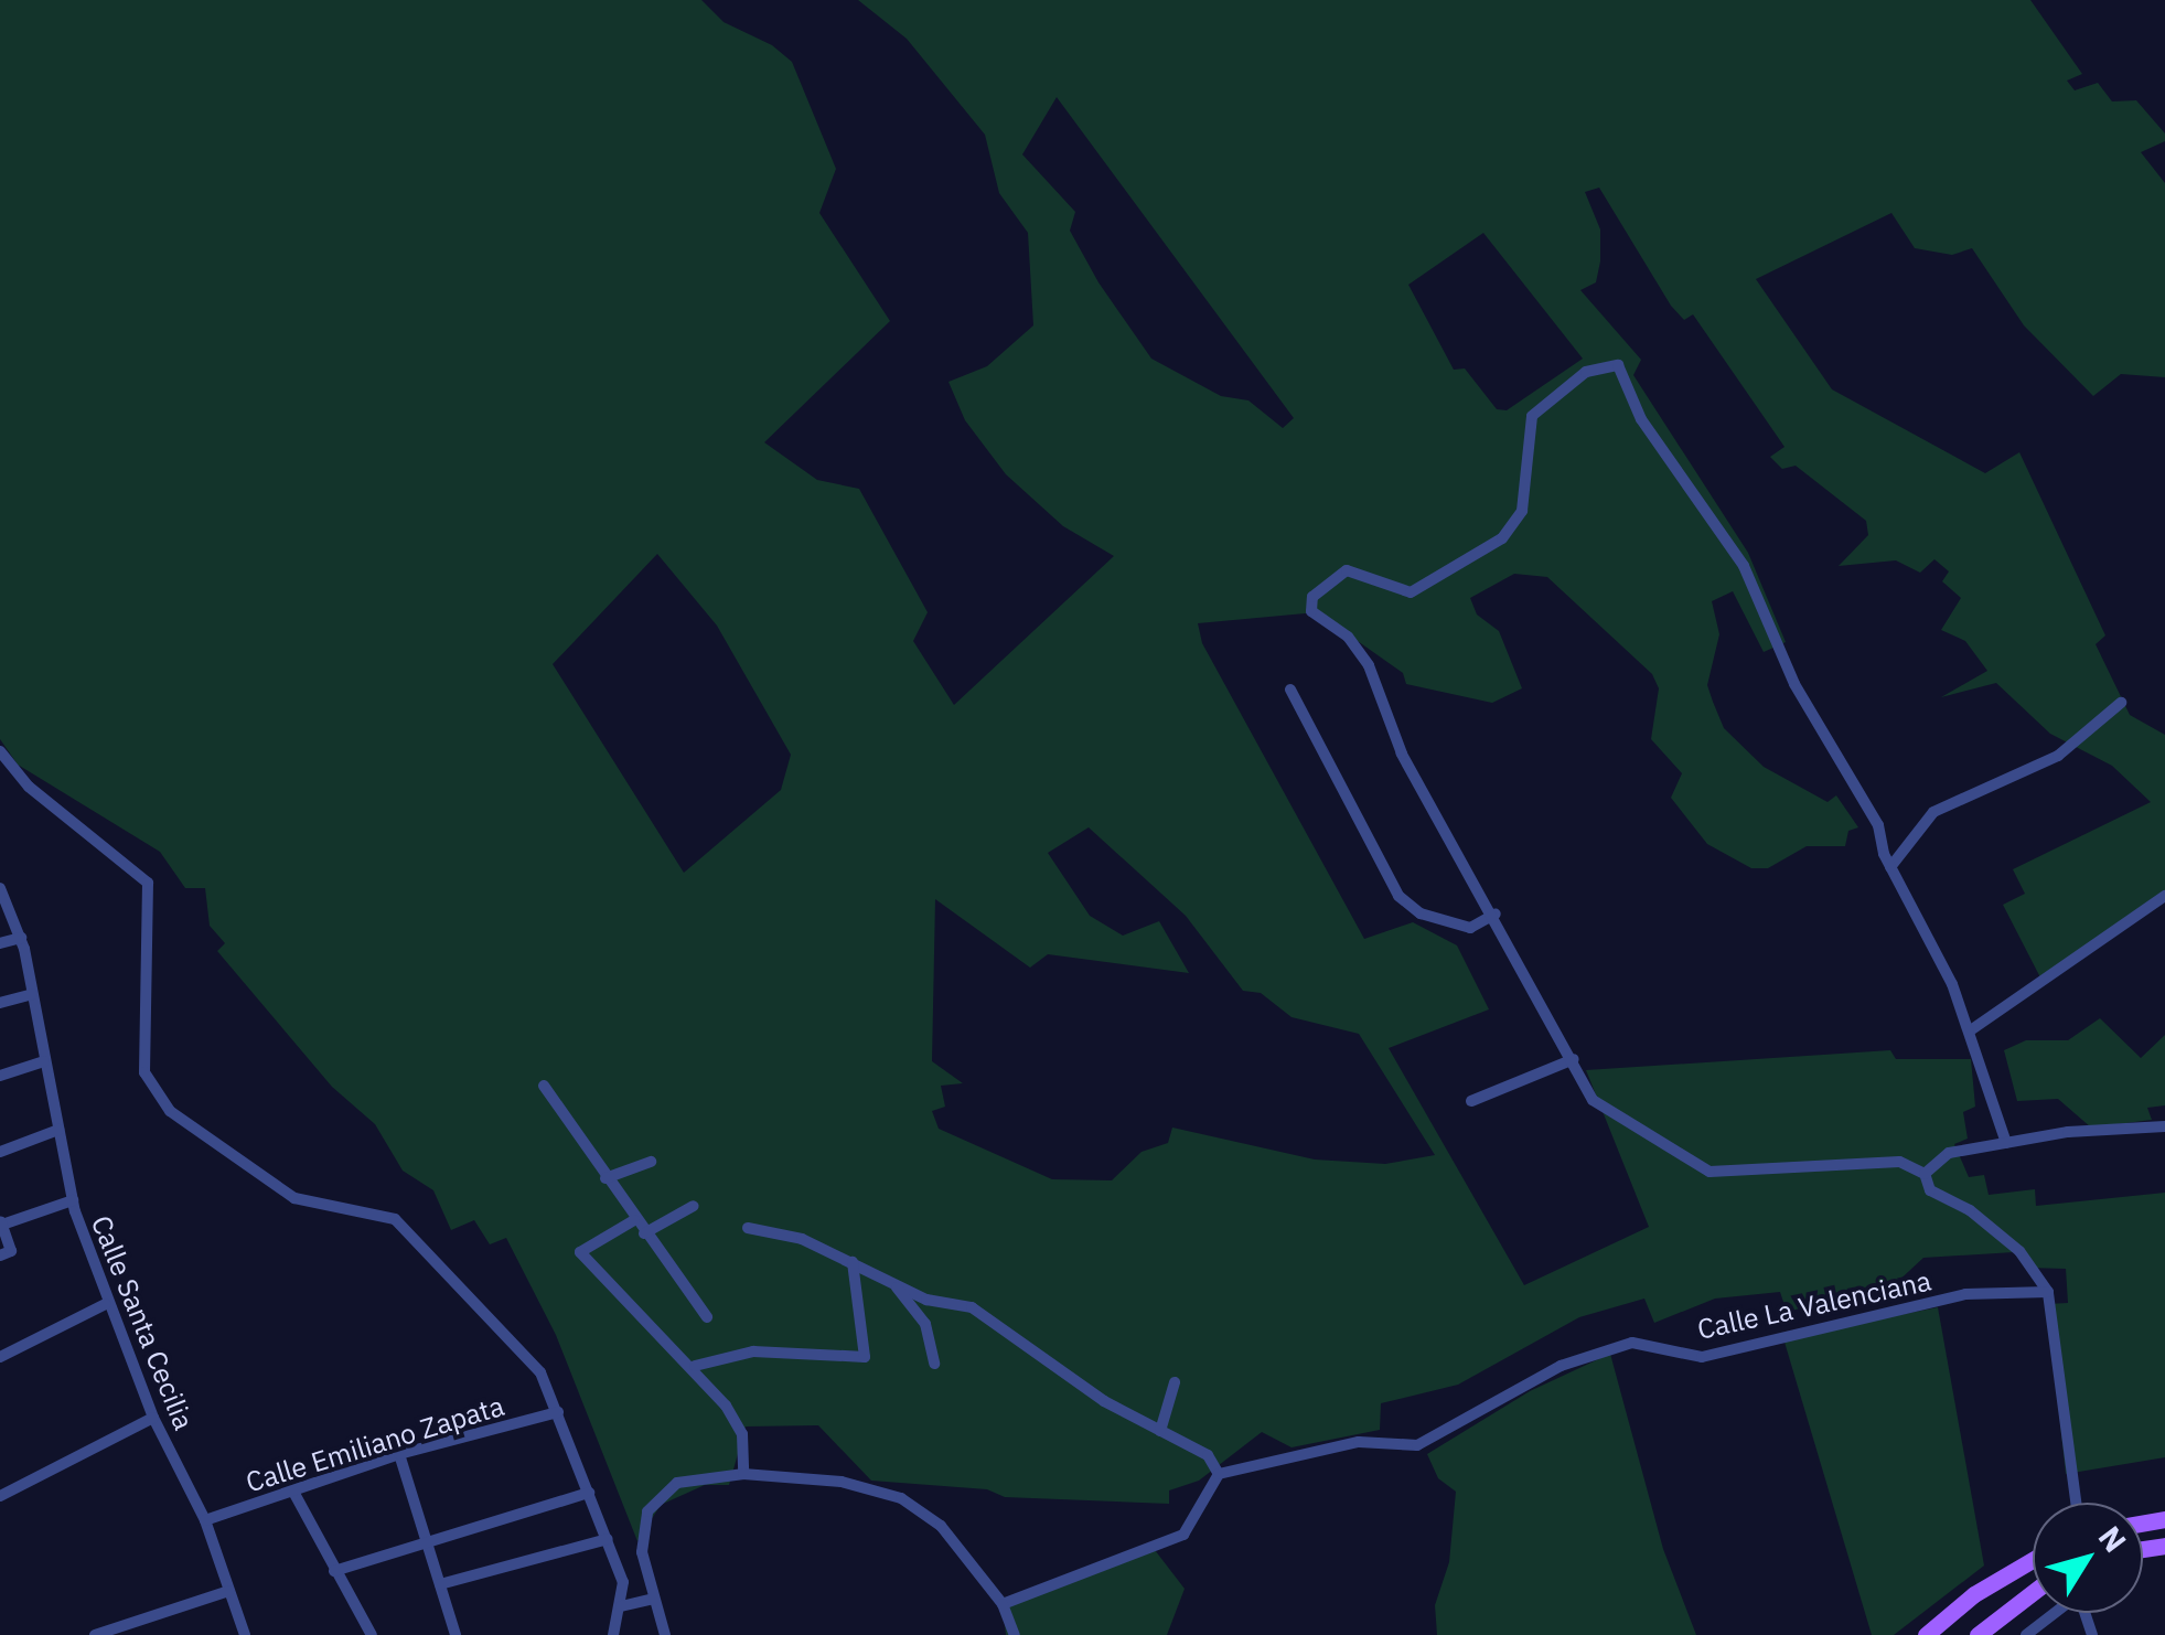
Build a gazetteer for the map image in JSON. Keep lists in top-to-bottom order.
{
  "streets": {
    "street": ["Calle La Valenciana", "Calle Santa Cecilia", "Calle Emiliano Zapata"]
  },
  "crossings": [
    ["Calle Santa Cecilia", "Calle Emiliano Zapata"]
  ],
  "north": "top right"
}
